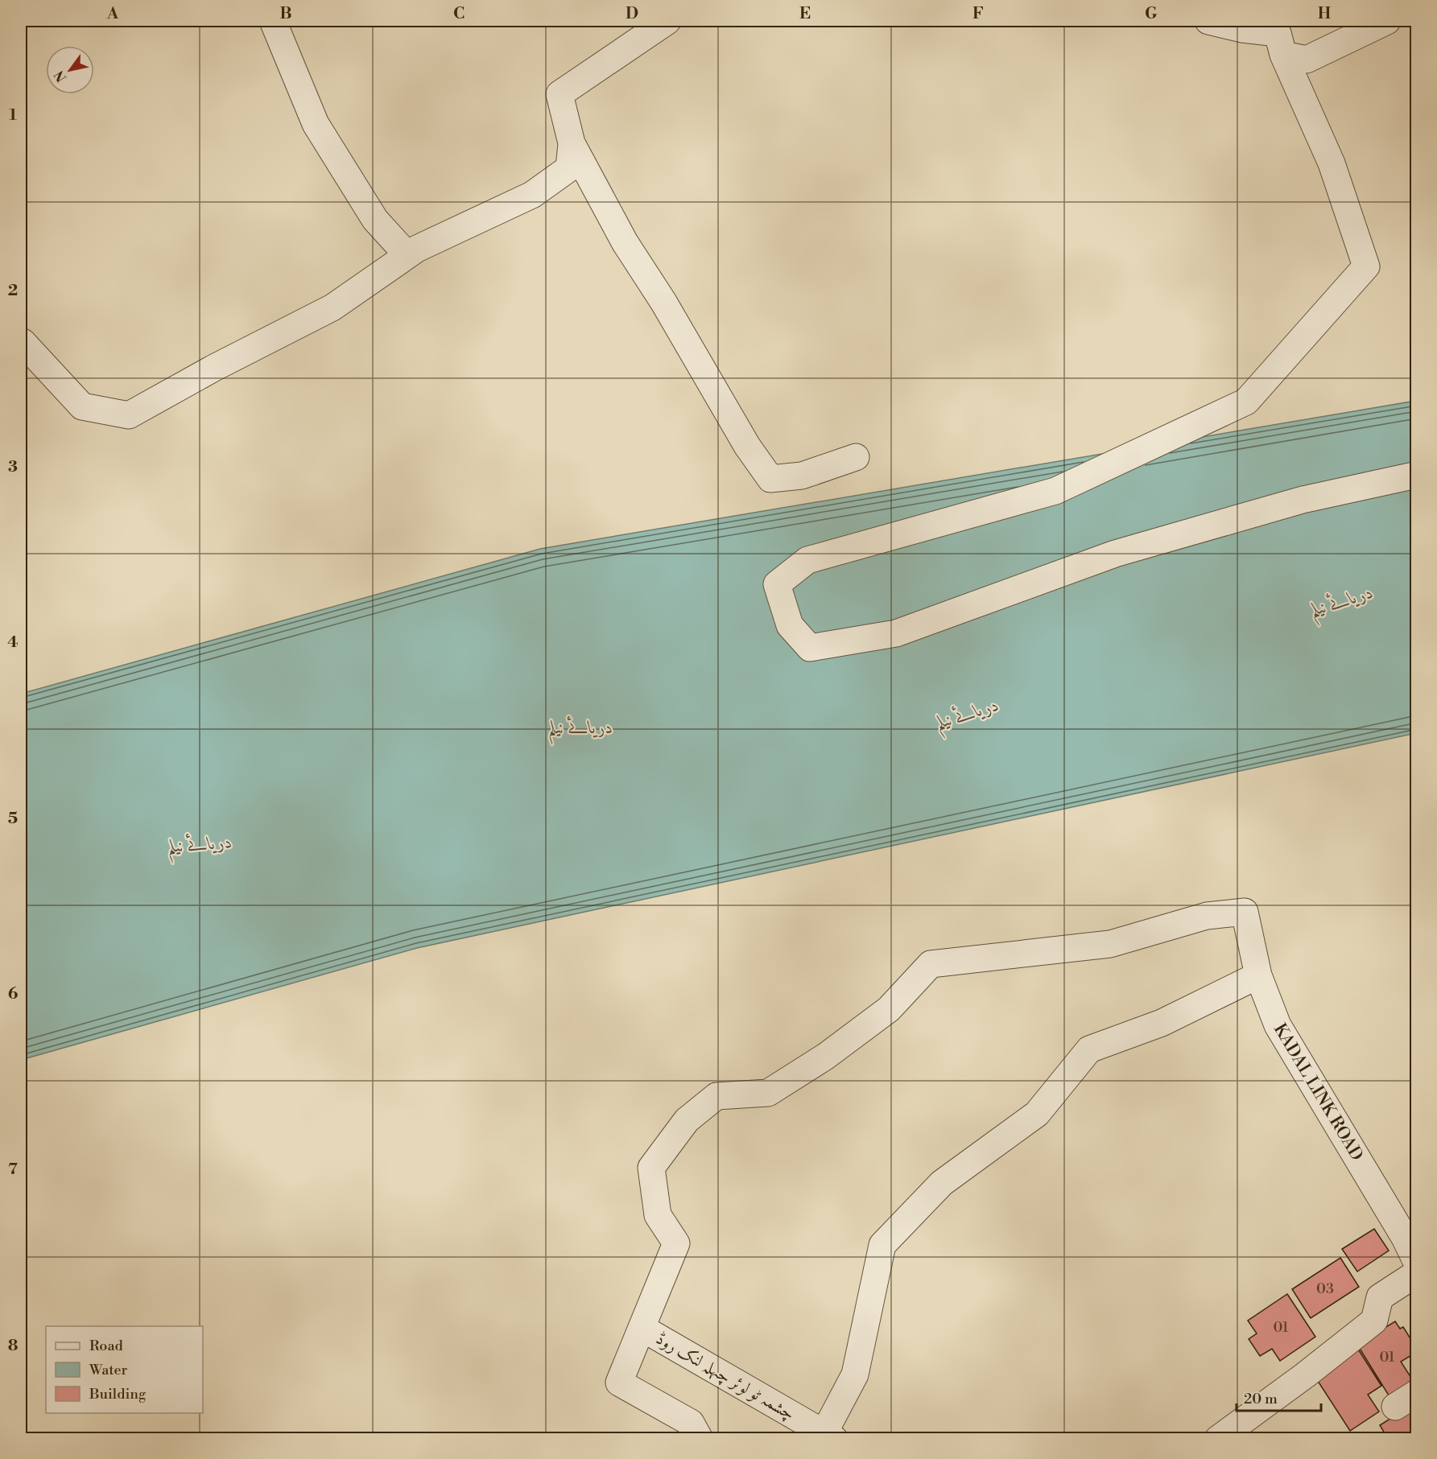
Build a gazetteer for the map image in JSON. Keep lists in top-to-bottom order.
{
  "streets": {
    "street": ["KADAL LINK ROAD", "چشمہ ٹو لوئر چہلہ لنک روڈ"]
  },
  "crossings": [
    ["KADAL LINK ROAD", "چشمہ ٹو لوئر چہلہ لنک روڈ"]
  ],
  "water": ["دریائے نیلم"],
  "house_numbers": ["03", "01", "01"],
  "legend": ["Road", "Water", "Building"],
  "scale_bar": "20 m",
  "north": "bottom left",
  "grid": {
    "columns": [
      "A",
      "B",
      "C",
      "D",
      "E",
      "F",
      "G",
      "H"
    ],
    "rows": [
      "1",
      "2",
      "3",
      "4",
      "5",
      "6",
      "7",
      "8"
    ]
  }
}
